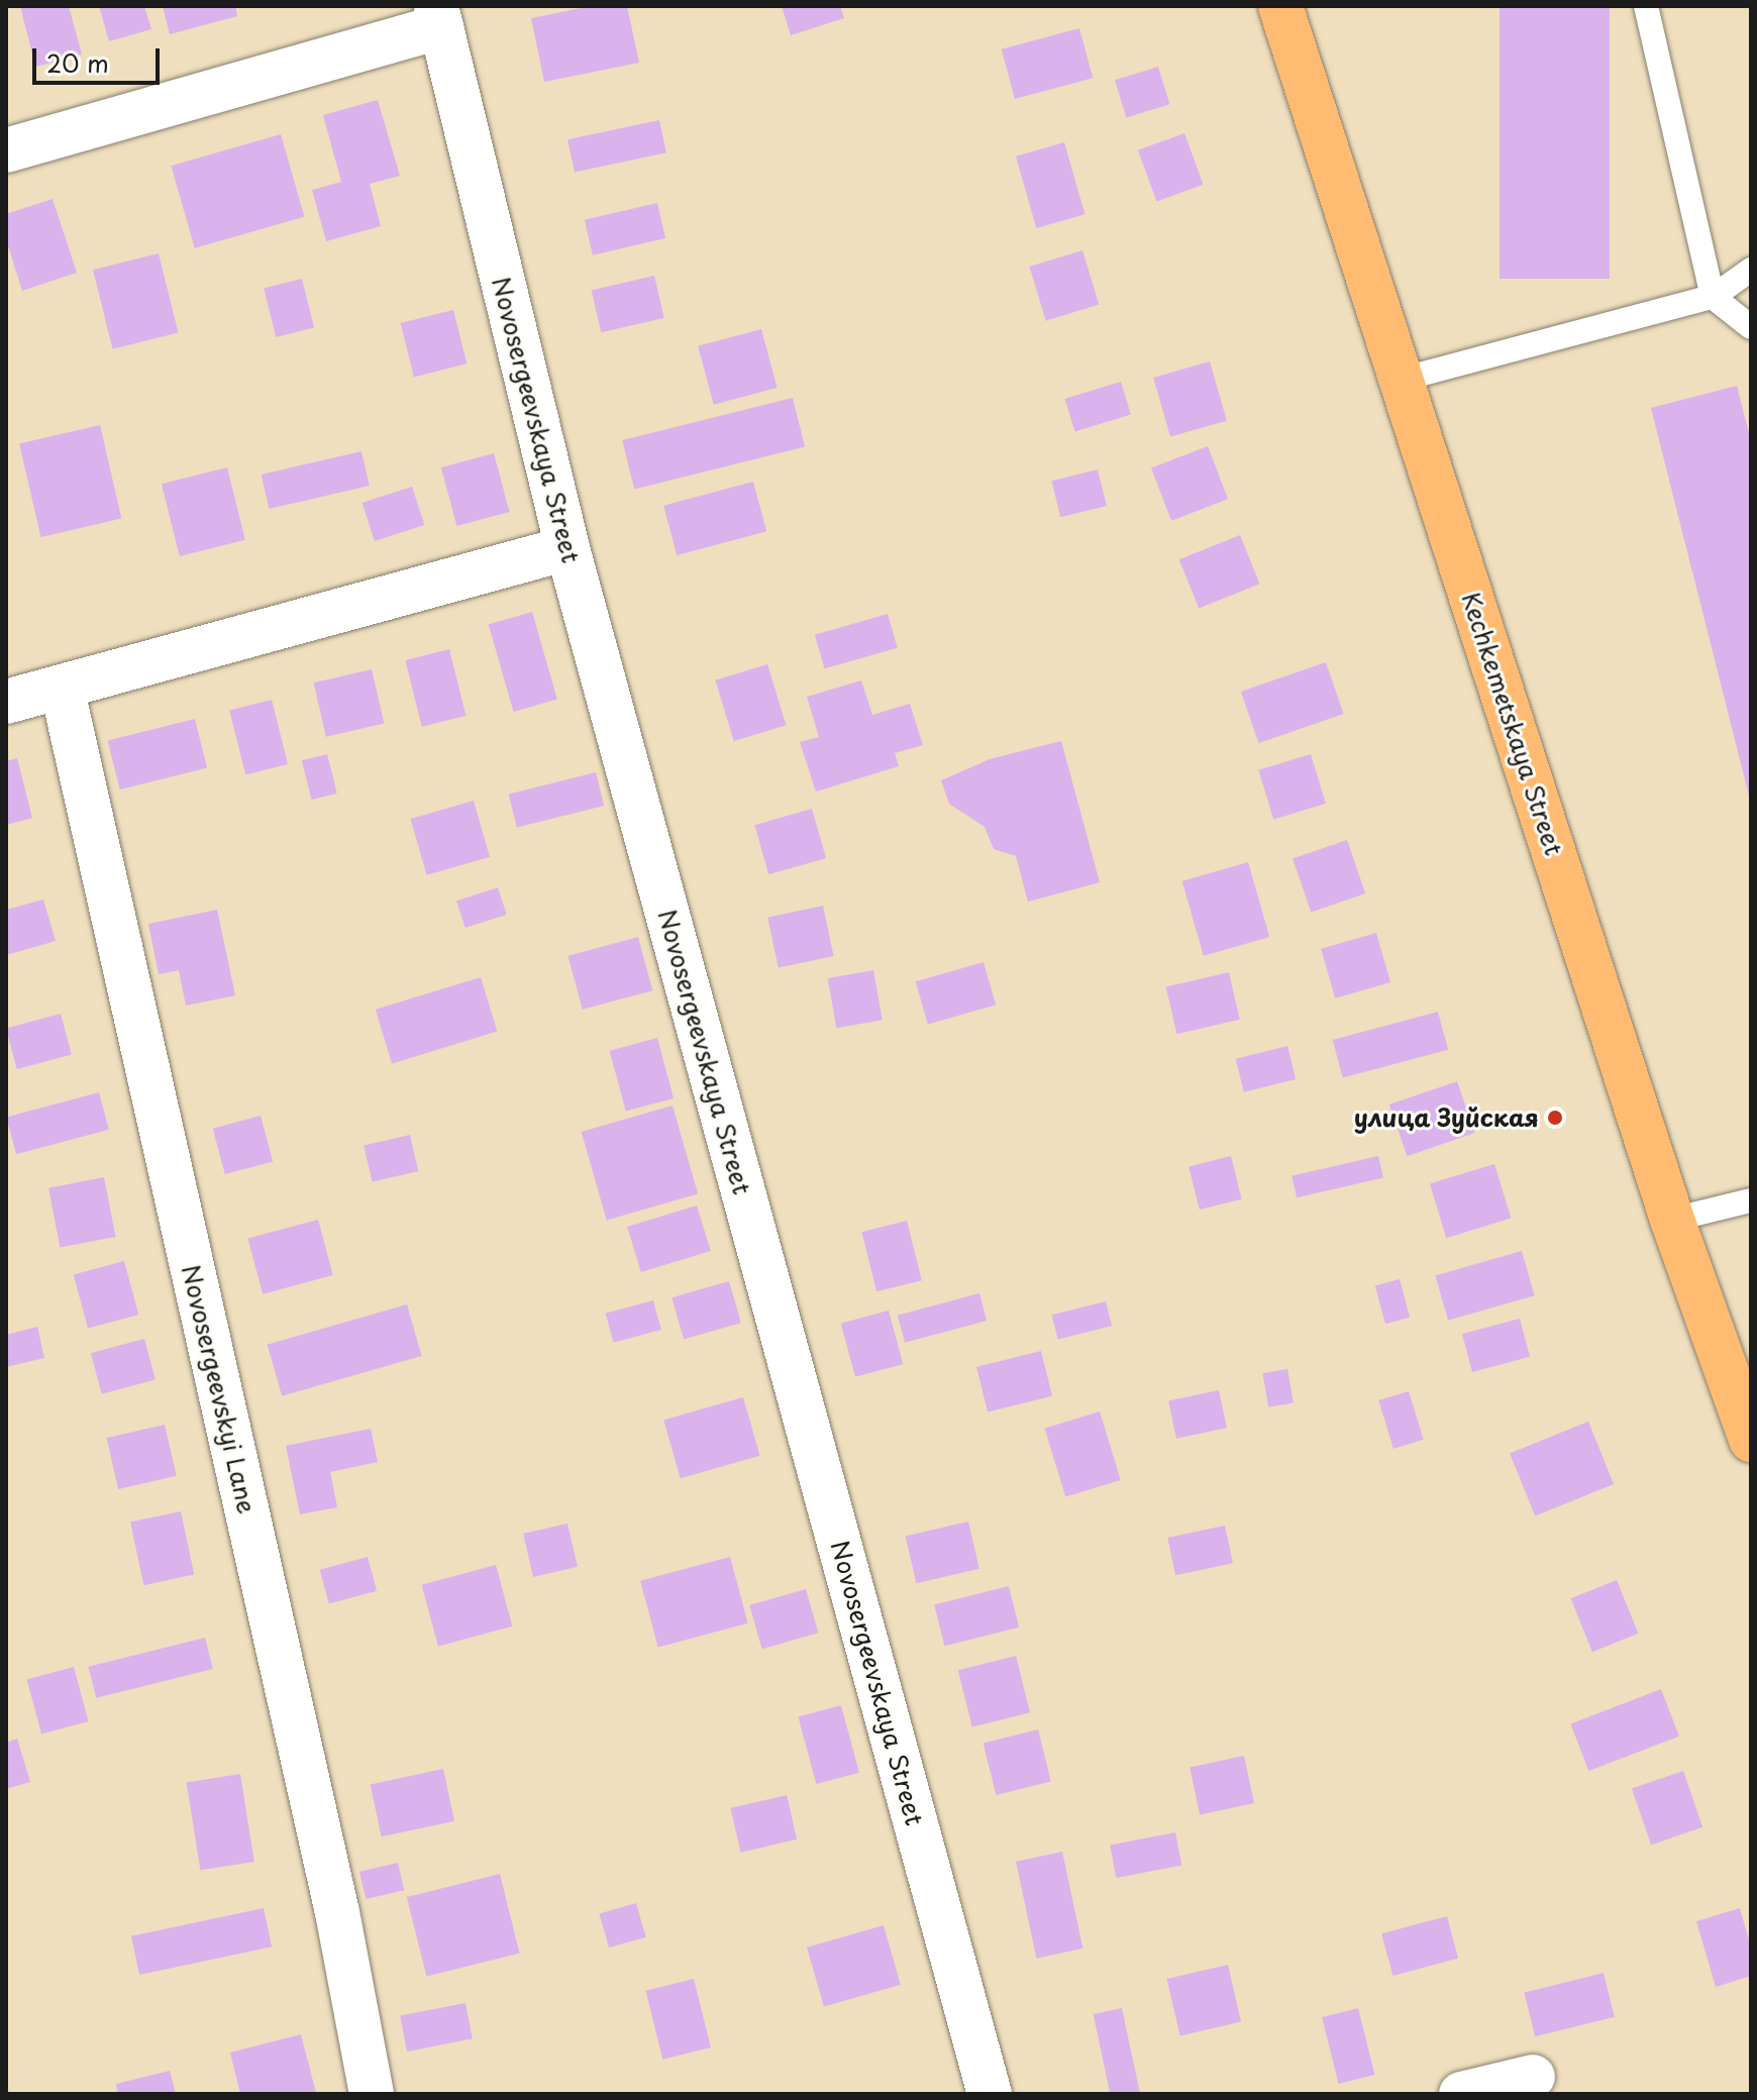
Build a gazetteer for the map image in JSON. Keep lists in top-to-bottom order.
{
  "streets": {
    "main road": ["Kechkemetskaya Street"],
    "street": ["Novosergeevskaya Street", "Novosergeevskyi Lane"]
  },
  "places": ["улица Зуйская"],
  "scale_bar": "20 m"
}
